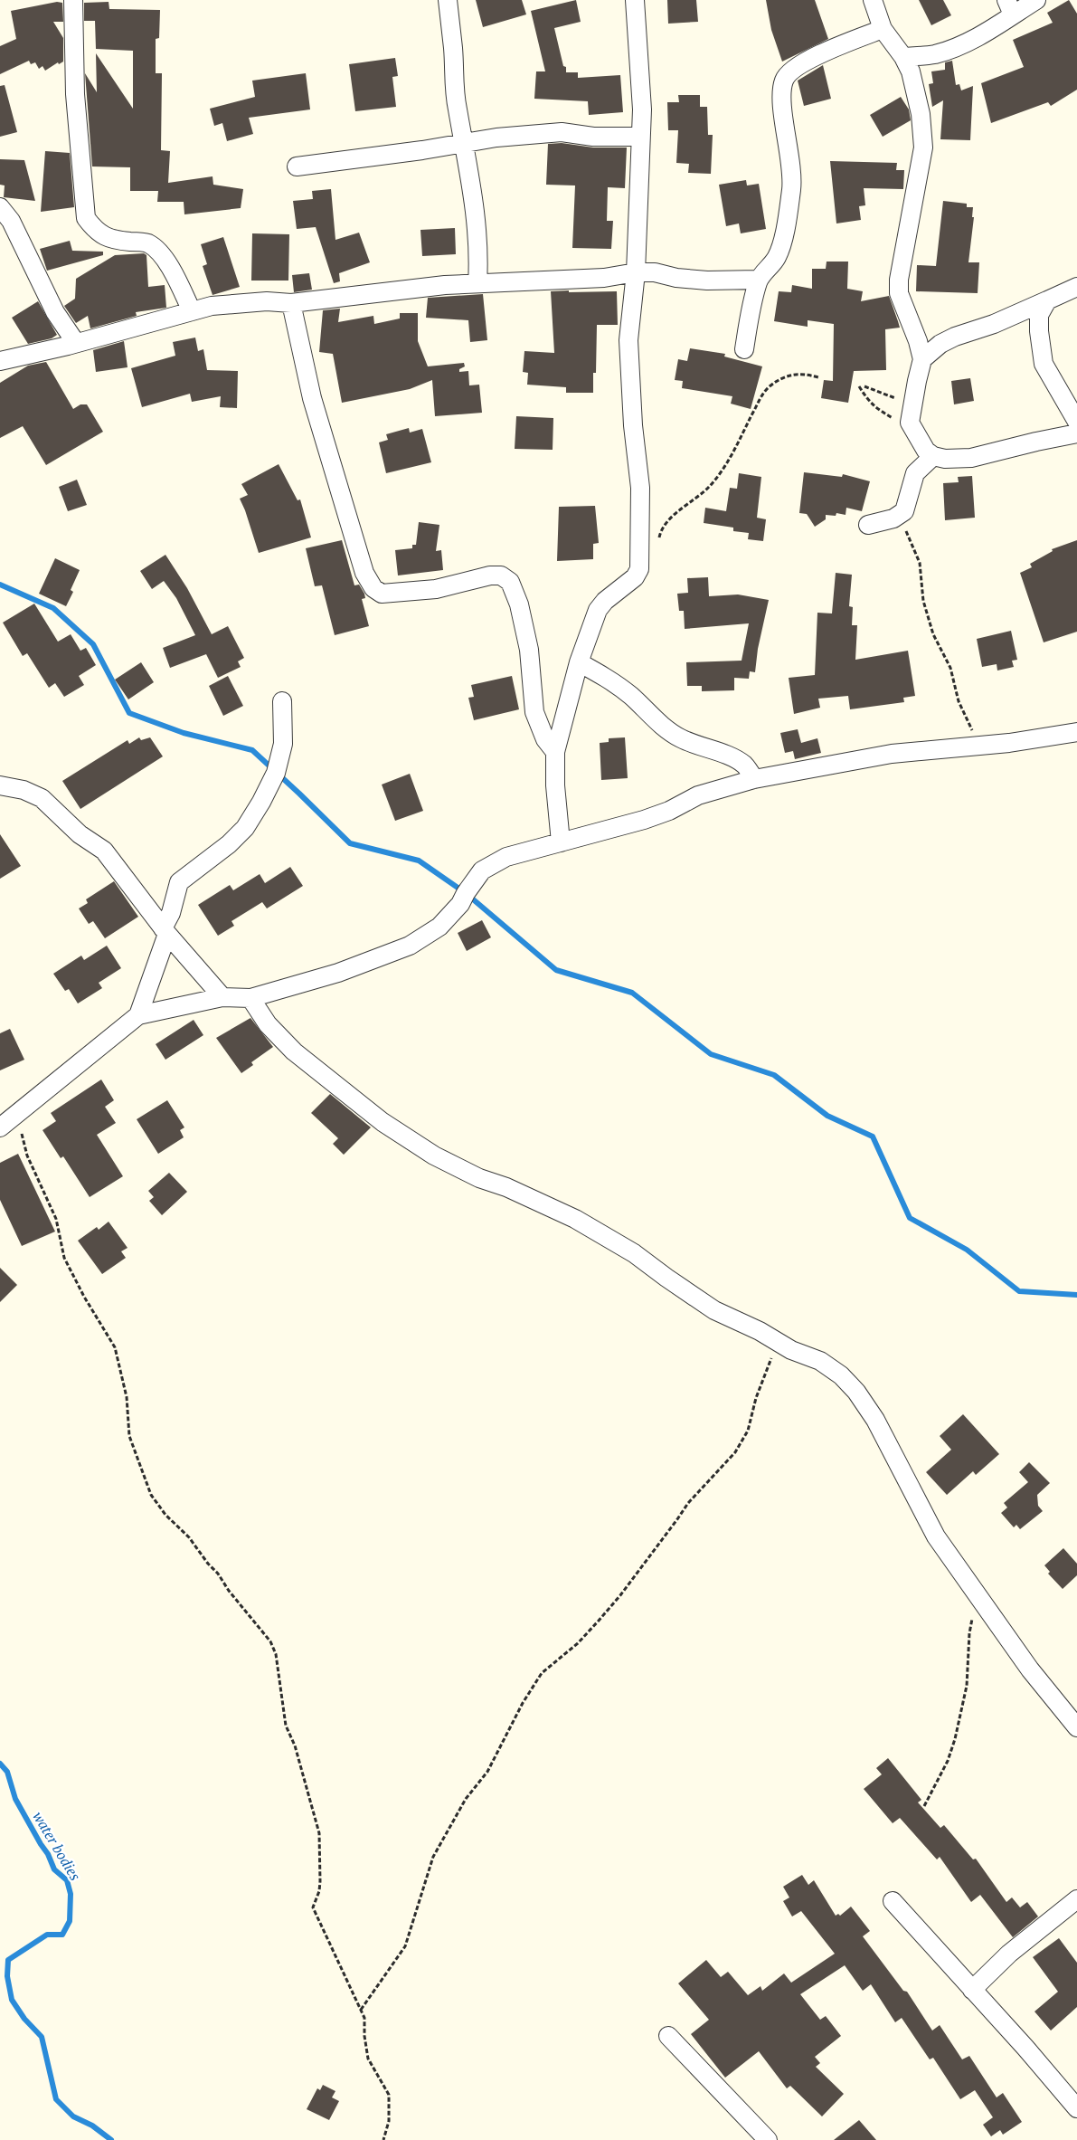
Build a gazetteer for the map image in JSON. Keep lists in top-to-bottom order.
{
  "water": ["water bodies"]
}
